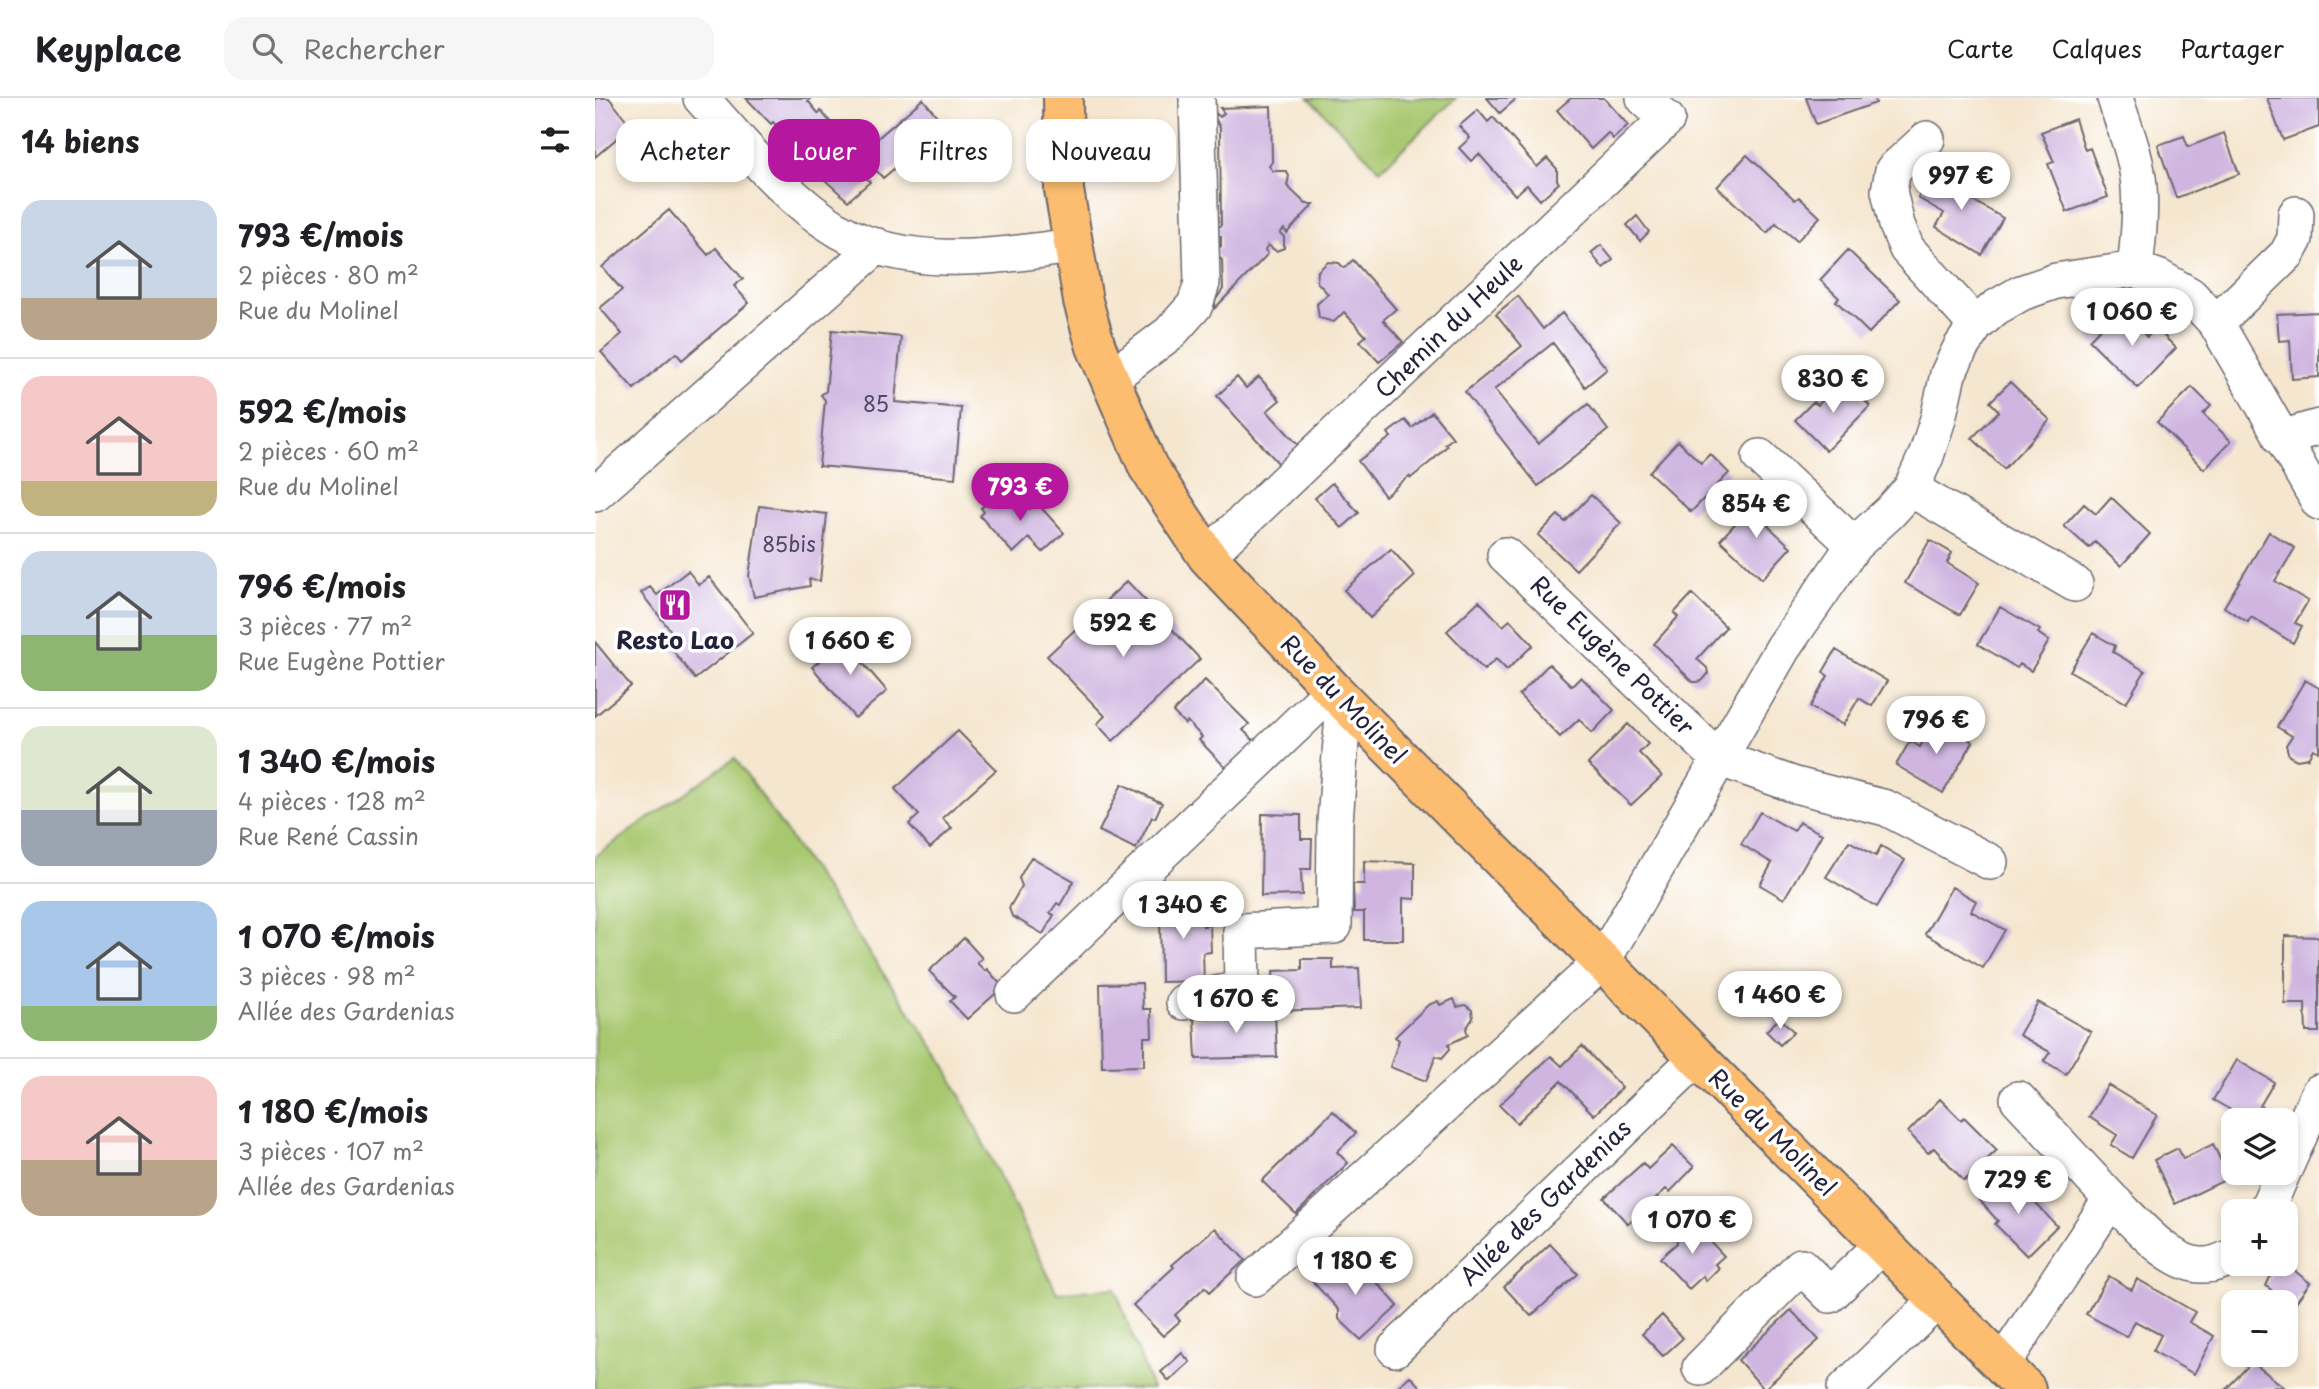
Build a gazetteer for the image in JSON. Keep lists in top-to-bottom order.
{
  "streets": {
    "main road": ["Rue du Molinel"],
    "street": ["Chemin du Heule", "Rue Eugène Pottier", "Allée des Gardenias"]
  },
  "crossings": [
    ["Chemin du Heule", "Rue du Molinel"],
    ["Rue Eugène Pottier", "Rue du Molinel"],
    ["Rue du Molinel", "Allée des Gardenias"]
  ],
  "places": {
    "restaurant": ["Resto Lao"]
  },
  "house_numbers": ["85", "85bis"],
  "page": {
    "header": "Keyplace",
    "search": "Rechercher",
    "nav": ["Carte", "Calques", "Partager"],
    "heading": "14 biens",
    "chip": [
      "Acheter",
      "Louer",
      "Filtres",
      "Nouveau"
    ],
    "price": [
      "997 €",
      "1 060 €",
      "830 €",
      "793 €",
      "854 €",
      "592 €",
      "1 660 €",
      "796 €",
      "1 340 €",
      "1 460 €",
      "1 670 €",
      "729 €",
      "1 070 €",
      "1 180 €"
    ],
    "list": [
      {
        "name": "793 €/mois",
        "note": "2 pièces · 80 m² · Rue du Molinel"
      },
      {
        "name": "592 €/mois",
        "note": "2 pièces · 60 m² · Rue du Molinel"
      },
      {
        "name": "796 €/mois",
        "note": "3 pièces · 77 m² · Rue Eugène Pottier"
      },
      {
        "name": "1 340 €/mois",
        "note": "4 pièces · 128 m² · Rue René Cassin"
      },
      {
        "name": "1 070 €/mois",
        "note": "3 pièces · 98 m² · Allée des Gardenias"
      },
      {
        "name": "1 180 €/mois",
        "note": "3 pièces · 107 m² · Allée des Gardenias"
      }
    ],
    "map_buttons": ["+", "−"]
  }
}
